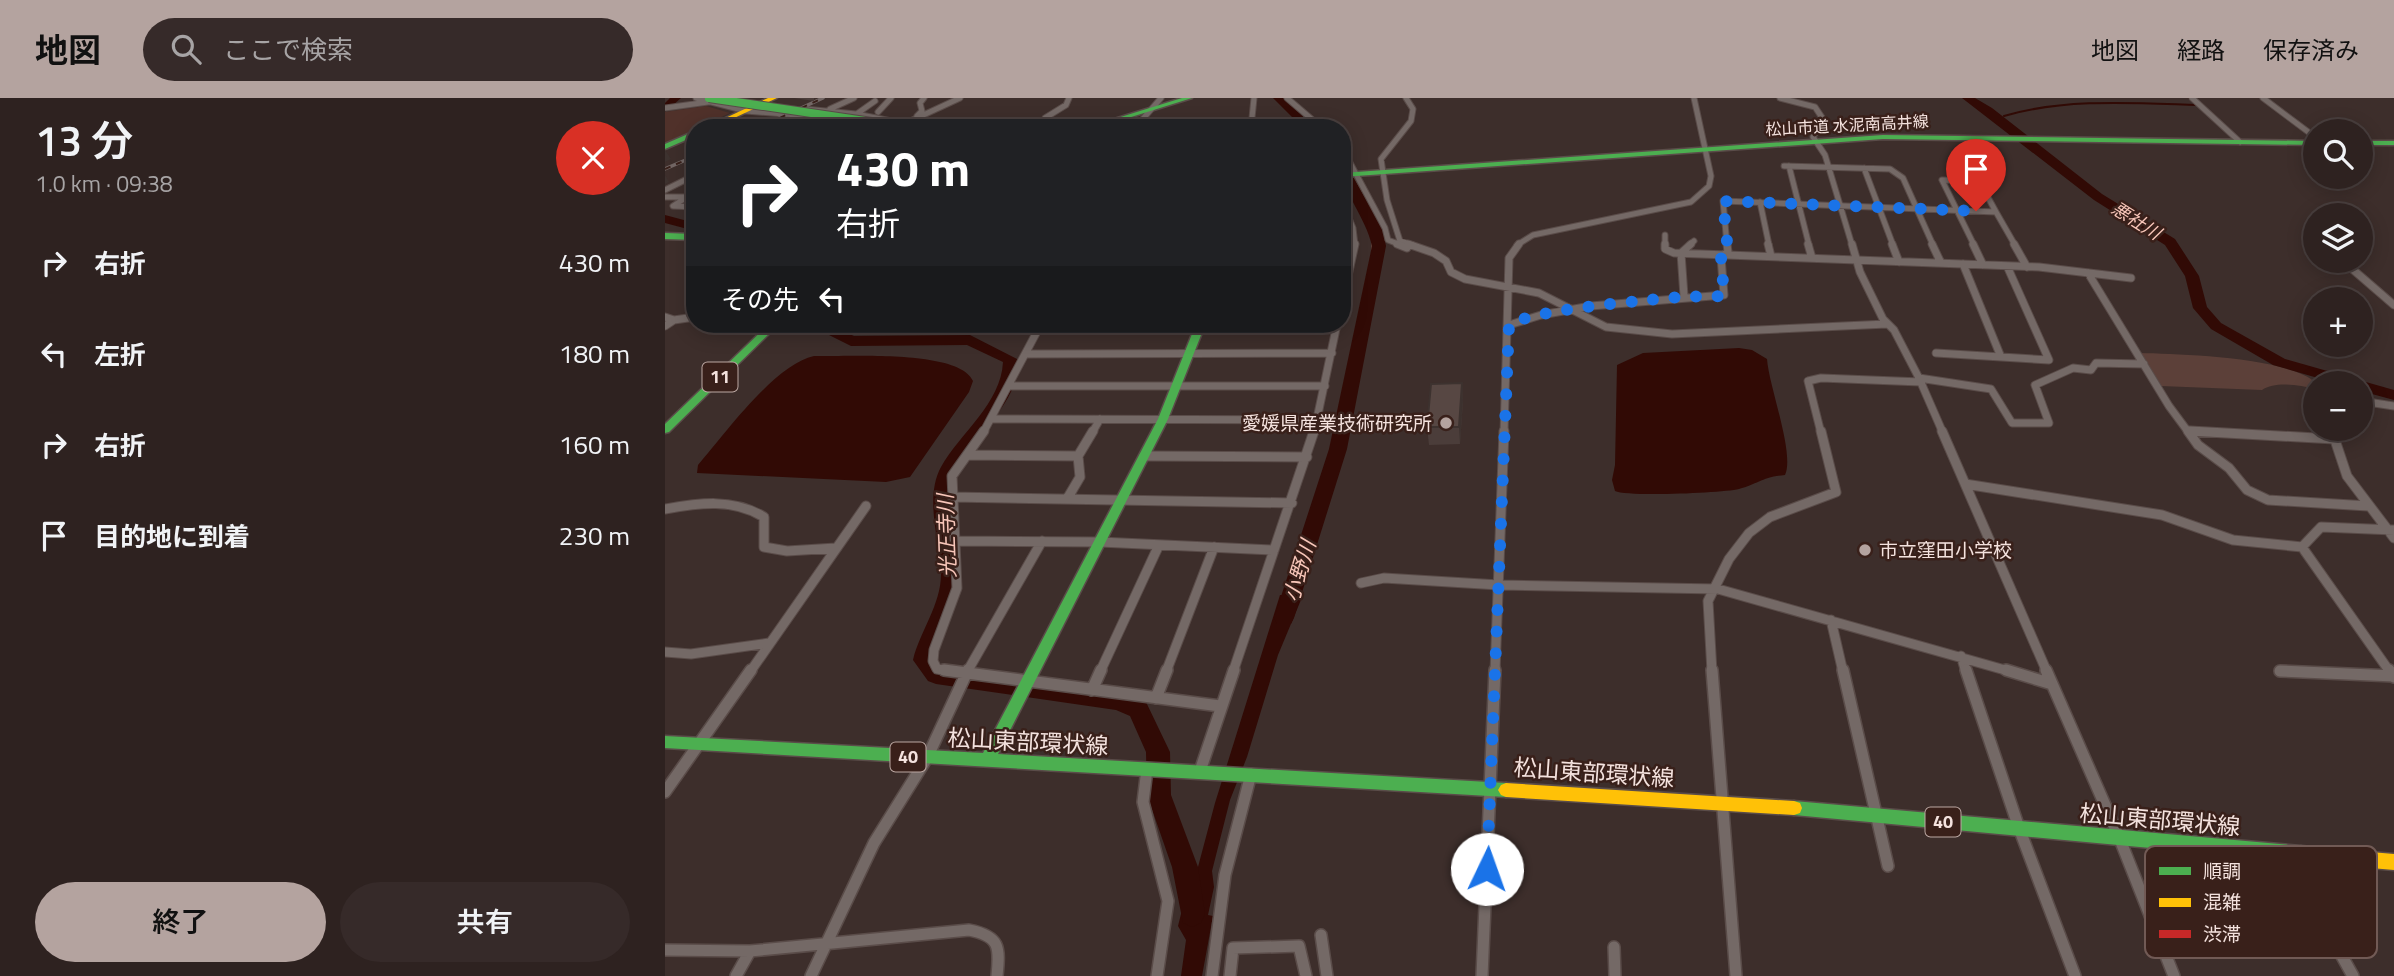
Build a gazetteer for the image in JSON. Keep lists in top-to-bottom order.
{
  "streets": {
    "main road": [
      "松山市道 水泥南高井線",
      "11",
      "松山東部環状線",
      "40"
    ]
  },
  "water": ["悪社川", "光正寺川", "小野川"],
  "places": ["愛媛県産業技術研究所", "市立窪田小学校"],
  "legend": ["順調", "混雑", "渋滞"],
  "page": {
    "header": "地図",
    "search": "ここで検索",
    "nav": ["地図", "経路", "保存済み"],
    "heading": ["13 分", "1.0 km · 09:38"],
    "map_buttons": ["+", "−"],
    "turn": ["430 m", "右折"],
    "list": [
      {
        "name": "右折",
        "value": "430 m"
      },
      {
        "name": "左折",
        "value": "180 m"
      },
      {
        "name": "右折",
        "value": "160 m"
      },
      {
        "name": "目的地に到着",
        "value": "230 m"
      }
    ],
    "then": "その先",
    "buttons": ["終了", "共有"]
  }
}
